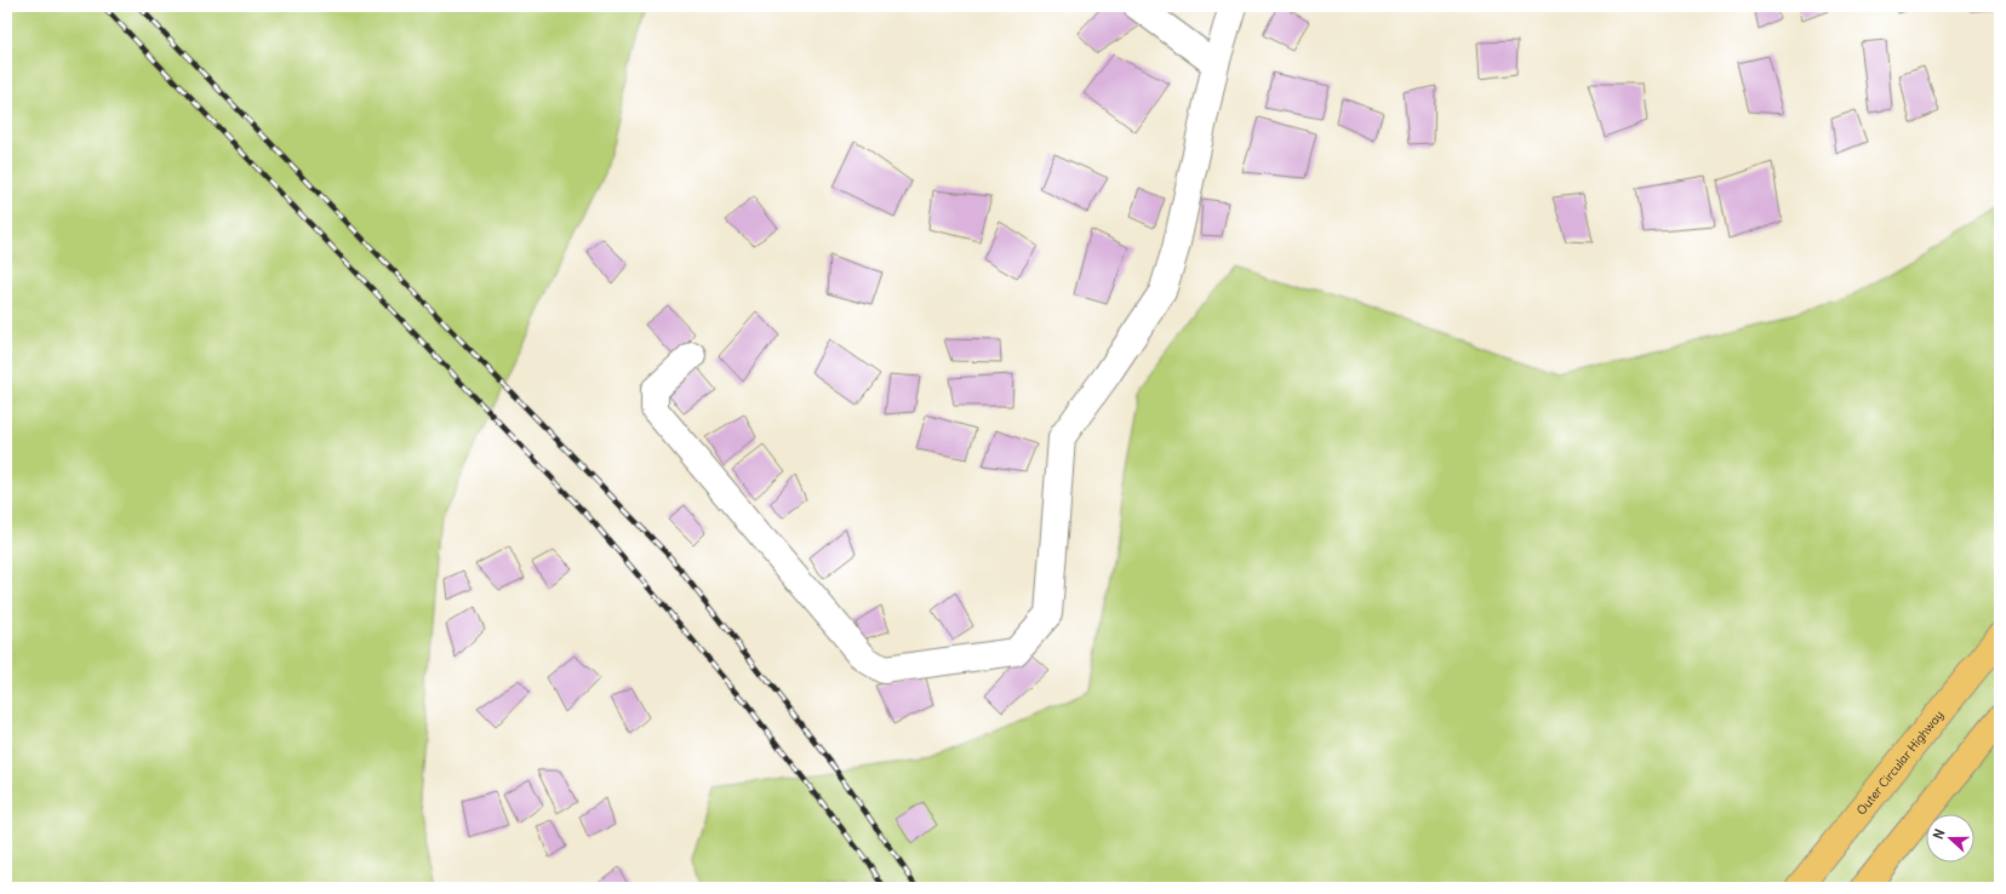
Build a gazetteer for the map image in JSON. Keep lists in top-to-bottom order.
{
  "streets": {
    "highway": ["Outer Circular Highway"]
  },
  "north": "left"
}
